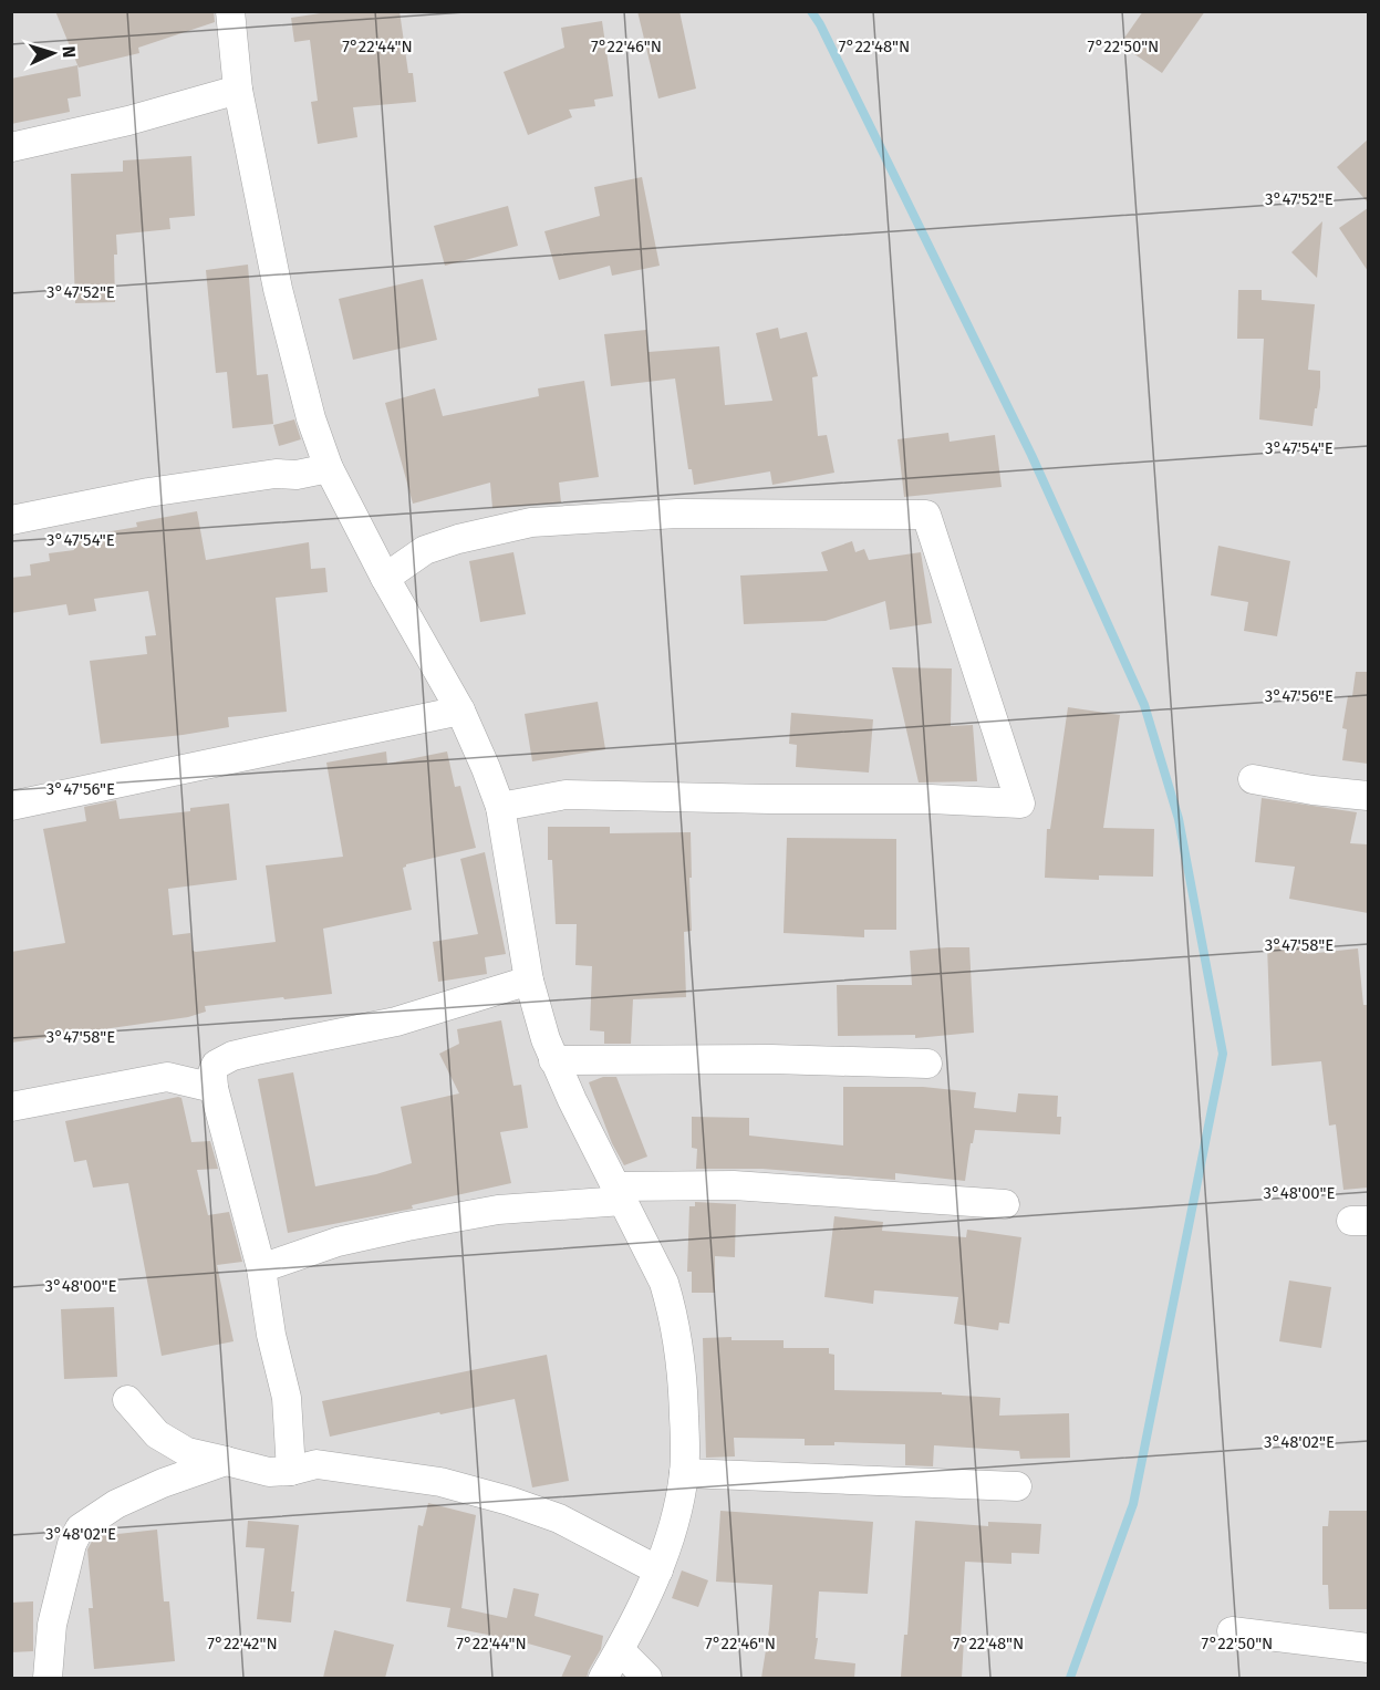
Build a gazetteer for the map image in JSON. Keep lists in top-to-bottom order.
{
  "north": "right",
  "coordinates": [
    "7°22'44\"N",
    "7°22'46\"N",
    "7°22'48\"N",
    "7°22'50\"N",
    "3°47'52\"E",
    "3°47'54\"E",
    "3°47'56\"E",
    "3°47'58\"E",
    "3°48'00\"E",
    "3°48'02\"E",
    "7°22'42\"N"
  ]
}
